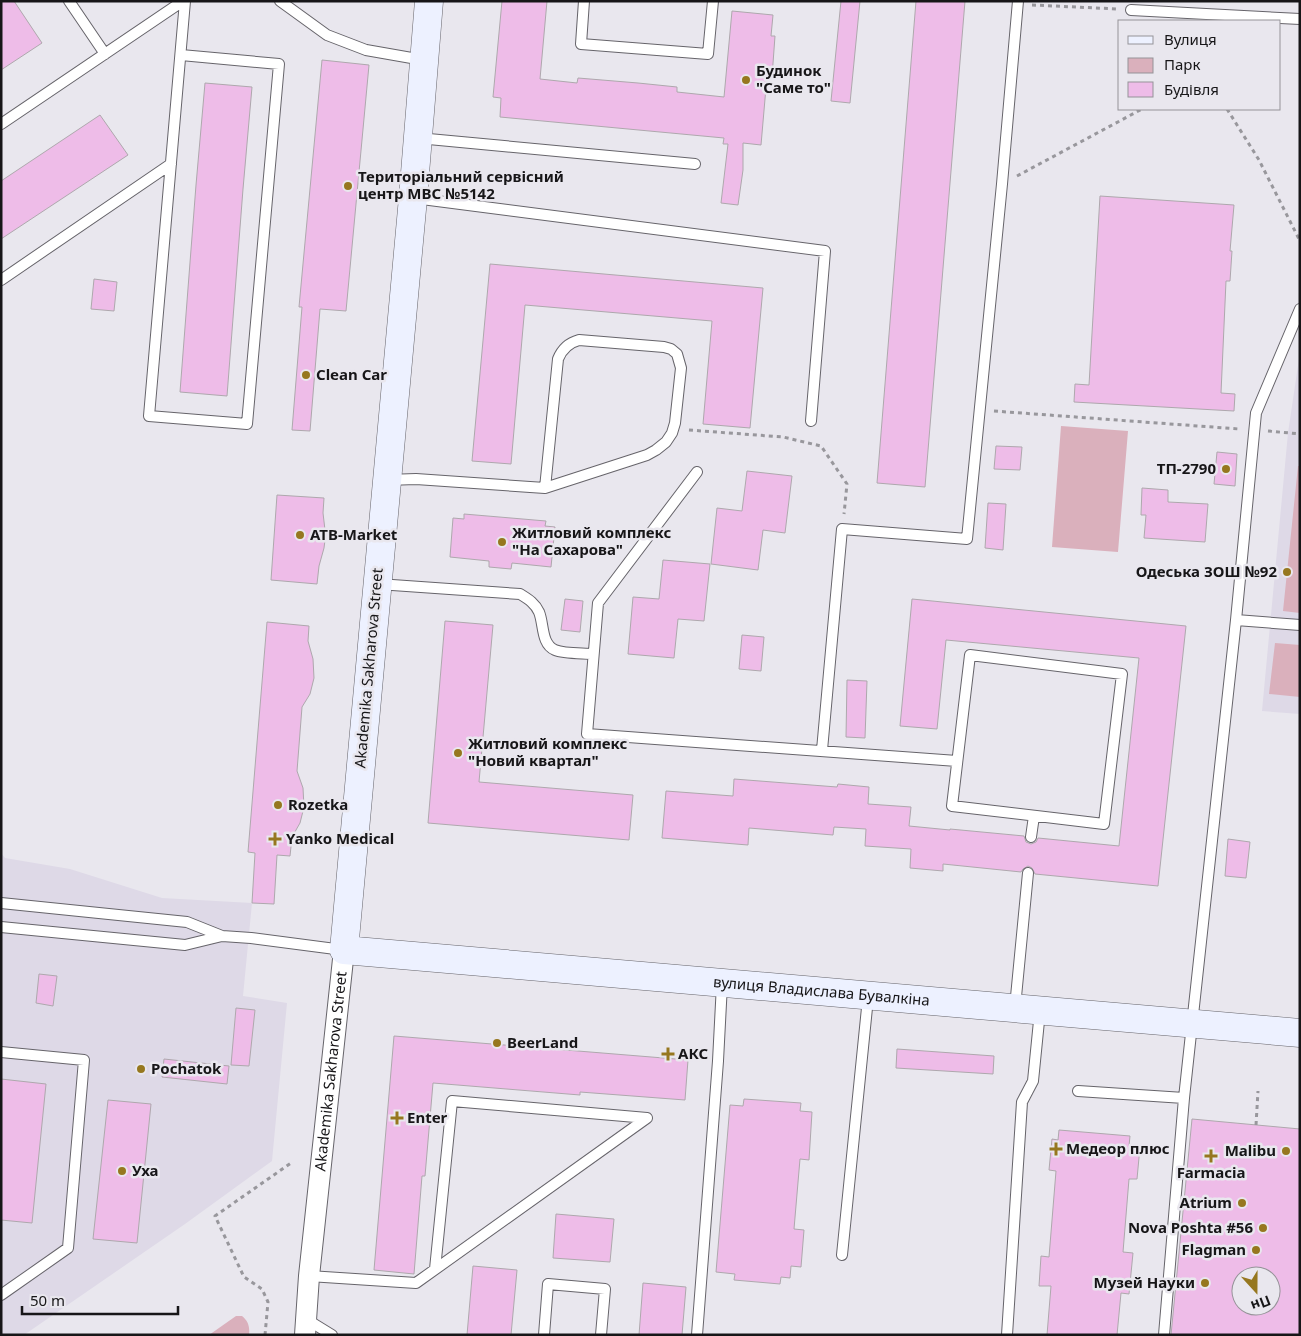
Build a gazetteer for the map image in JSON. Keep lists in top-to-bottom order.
{
  "streets": {
    "street": ["Akademika Sakharova Street", "вулиця Владислава Бувалкіна"]
  },
  "crossings": [
    ["Akademika Sakharova Street", "вулиця Владислава Бувалкіна"]
  ],
  "places": {
    "other": [
      "Будинок \"Саме то\"",
      "Територіальний сервісний центр МВС №5142",
      "Clean Car",
      "ТП-2790",
      "ATB-Market",
      "Житловий комплекс \"На Сахарова\"",
      "Одеська ЗОШ №92",
      "Житловий комплекс \"Новий квартал\"",
      "Rozetka",
      "BeerLand",
      "Pochatok",
      "Malibu",
      "Уха",
      "Atrium",
      "Nova Poshta #56",
      "Flagman",
      "Музей Науки"
    ],
    "health": [
      "Yanko Medical",
      "АКС",
      "Enter",
      "Медеор плюс",
      "Farmacia"
    ]
  },
  "legend": ["Вулиця", "Парк", "Будівля"],
  "scale_bar": "50 m",
  "north": "bottom"
}
